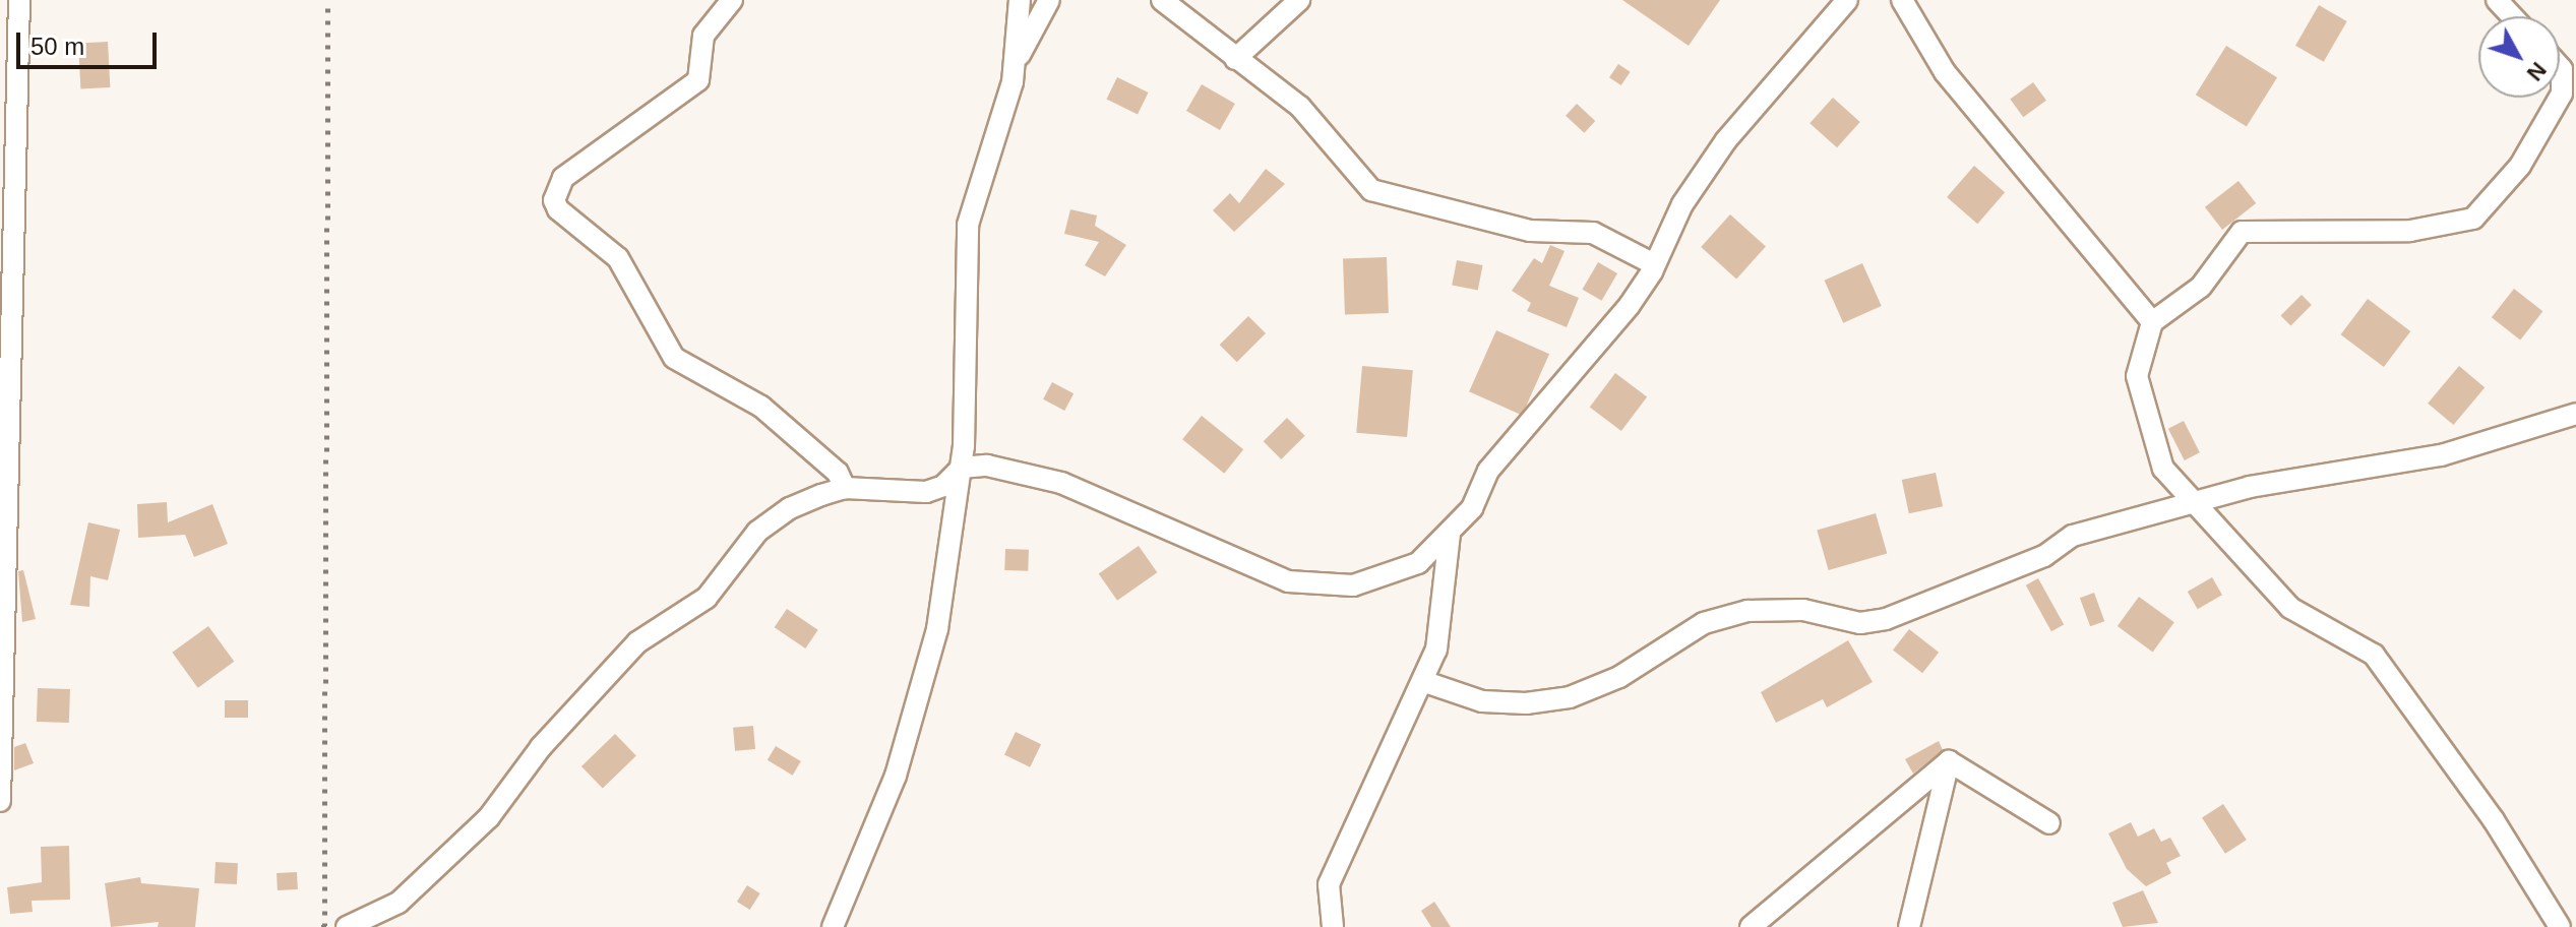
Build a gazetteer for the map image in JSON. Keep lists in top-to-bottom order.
{
  "scale_bar": "50 m",
  "north": "bottom right"
}
